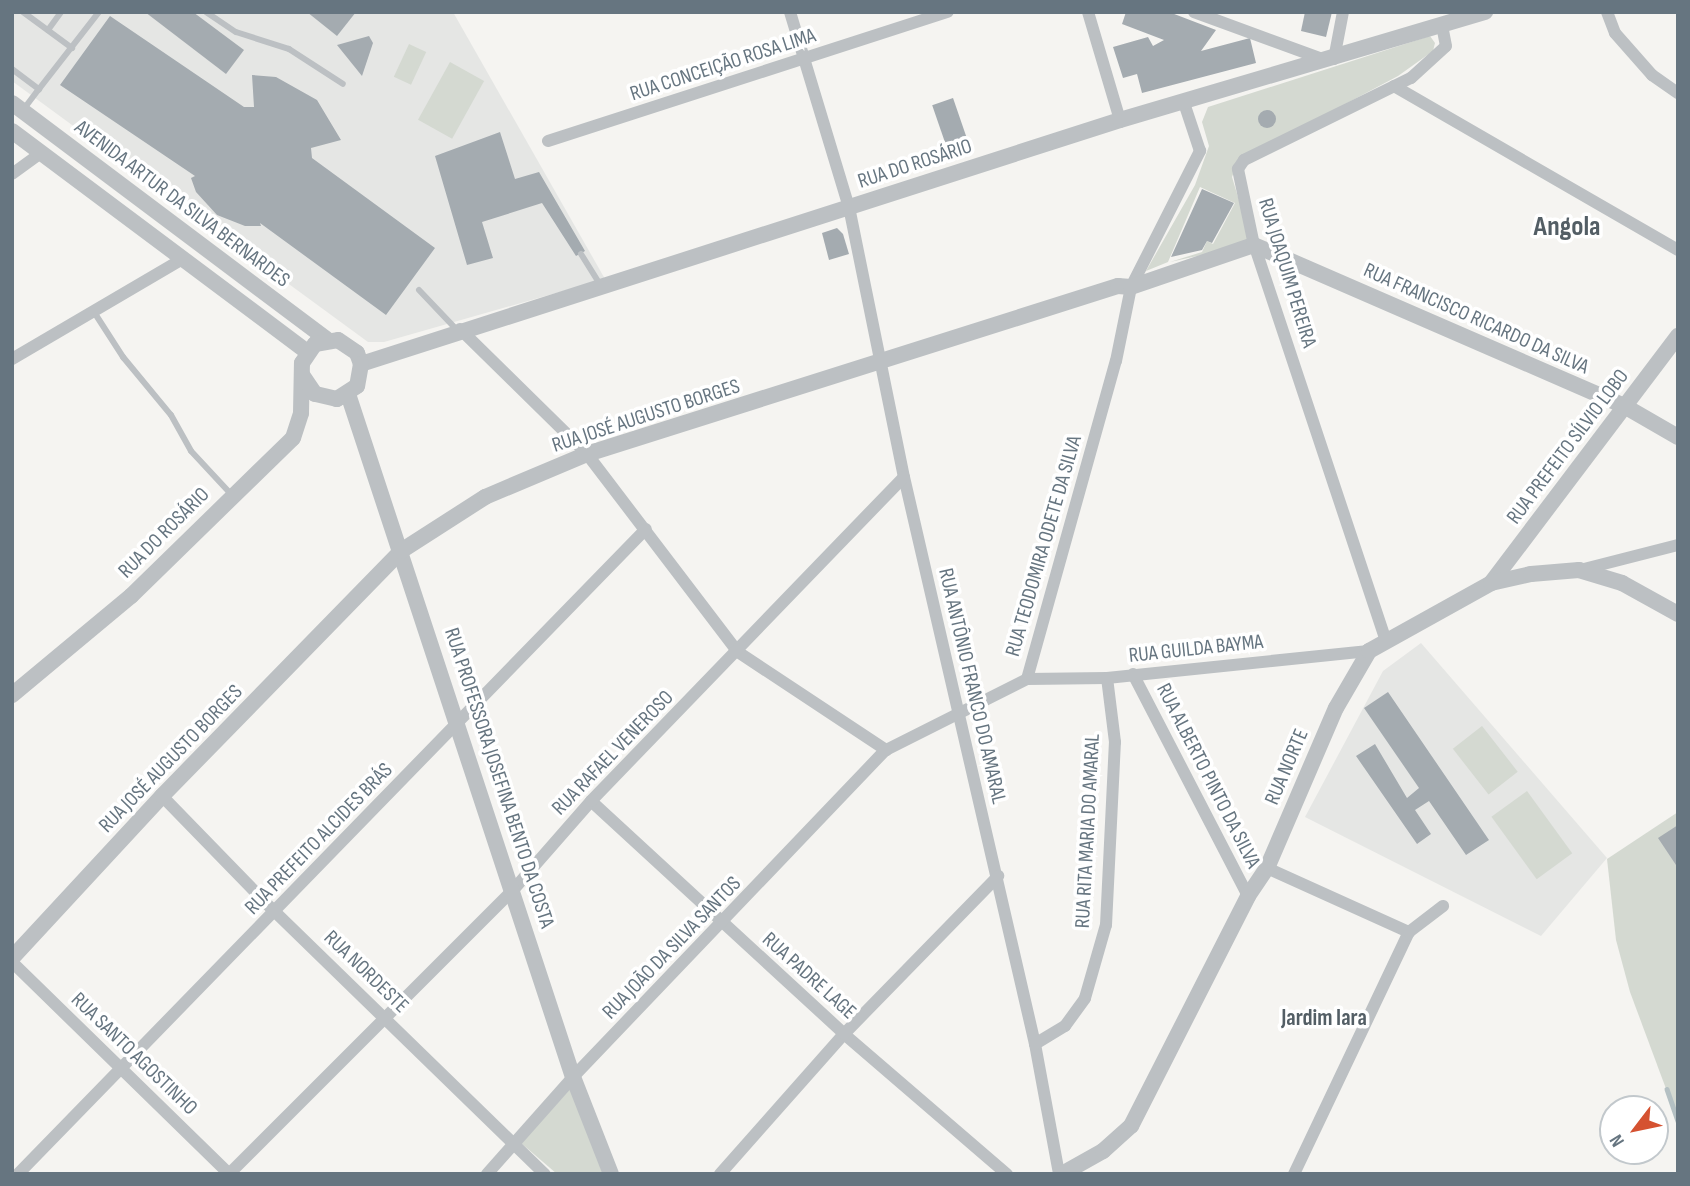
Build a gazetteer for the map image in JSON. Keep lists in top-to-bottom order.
{
  "streets": {
    "street": [
      "RUA CONCEIÇÃO ROSA LIMA",
      "RUA DO ROSÁRIO",
      "AVENIDA ARTUR DA SILVA BERNARDES",
      "RUA JOAQUIM PEREIRA",
      "RUA FRANCISCO RICARDO DA SILVA",
      "RUA JOSÉ AUGUSTO BORGES",
      "RUA PREFEITO SÍLVIO LOBO",
      "RUA TEODOMIRA ODETE DA SILVA",
      "RUA GUILDA BAYMA",
      "RUA ANTÔNIO FRANCO DO AMARAL",
      "RUA RAFAEL VENEROSO",
      "RUA NORTE",
      "RUA ALBERTO PINTO DA SILVA",
      "RUA PROFESSORA JOSEFINA BENTO DA COSTA",
      "RUA RITA MARIA DO AMARAL",
      "RUA PREFEITO ALCIDES BRÁS",
      "RUA JOÃO DA SILVA SANTOS",
      "RUA NORDESTE",
      "RUA PADRE LAGE",
      "RUA SANTO AGOSTINHO"
    ]
  },
  "crossings": [
    ["RUA CONCEIÇÃO ROSA LIMA", "RUA ANTÔNIO FRANCO DO AMARAL"],
    ["RUA DO ROSÁRIO", "AVENIDA ARTUR DA SILVA BERNARDES"],
    ["RUA DO ROSÁRIO", "RUA JOAQUIM PEREIRA"],
    ["RUA DO ROSÁRIO", "RUA TEODOMIRA ODETE DA SILVA"],
    ["RUA DO ROSÁRIO", "RUA ANTÔNIO FRANCO DO AMARAL"],
    ["RUA DO ROSÁRIO", "RUA PROFESSORA JOSEFINA BENTO DA COSTA"],
    ["AVENIDA ARTUR DA SILVA BERNARDES", "RUA PROFESSORA JOSEFINA BENTO DA COSTA"],
    ["RUA JOAQUIM PEREIRA", "RUA FRANCISCO RICARDO DA SILVA"],
    ["RUA JOAQUIM PEREIRA", "RUA JOSÉ AUGUSTO BORGES"],
    ["RUA FRANCISCO RICARDO DA SILVA", "RUA JOSÉ AUGUSTO BORGES"],
    ["RUA FRANCISCO RICARDO DA SILVA", "RUA PREFEITO SÍLVIO LOBO"],
    ["RUA JOSÉ AUGUSTO BORGES", "RUA TEODOMIRA ODETE DA SILVA"],
    ["RUA JOSÉ AUGUSTO BORGES", "RUA ANTÔNIO FRANCO DO AMARAL"],
    ["RUA JOSÉ AUGUSTO BORGES", "RUA PROFESSORA JOSEFINA BENTO DA COSTA"],
    ["RUA JOSÉ AUGUSTO BORGES", "RUA NORDESTE"],
    ["RUA JOSÉ AUGUSTO BORGES", "RUA SANTO AGOSTINHO"],
    ["RUA TEODOMIRA ODETE DA SILVA", "RUA GUILDA BAYMA"],
    ["RUA TEODOMIRA ODETE DA SILVA", "RUA ANTÔNIO FRANCO DO AMARAL"],
    ["RUA TEODOMIRA ODETE DA SILVA", "RUA JOÃO DA SILVA SANTOS"],
    ["RUA GUILDA BAYMA", "RUA NORTE"],
    ["RUA GUILDA BAYMA", "RUA ALBERTO PINTO DA SILVA"],
    ["RUA GUILDA BAYMA", "RUA RITA MARIA DO AMARAL"],
    ["RUA ANTÔNIO FRANCO DO AMARAL", "RUA RAFAEL VENEROSO"],
    ["RUA ANTÔNIO FRANCO DO AMARAL", "RUA NORTE"],
    ["RUA ANTÔNIO FRANCO DO AMARAL", "RUA RITA MARIA DO AMARAL"],
    ["RUA RAFAEL VENEROSO", "RUA PROFESSORA JOSEFINA BENTO DA COSTA"],
    ["RUA RAFAEL VENEROSO", "RUA NORDESTE"],
    ["RUA RAFAEL VENEROSO", "RUA PADRE LAGE"],
    ["RUA RAFAEL VENEROSO", "RUA SANTO AGOSTINHO"],
    ["RUA NORTE", "RUA ALBERTO PINTO DA SILVA"],
    ["RUA PROFESSORA JOSEFINA BENTO DA COSTA", "RUA PREFEITO ALCIDES BRÁS"],
    ["RUA PROFESSORA JOSEFINA BENTO DA COSTA", "RUA JOÃO DA SILVA SANTOS"],
    ["RUA PREFEITO ALCIDES BRÁS", "RUA NORDESTE"],
    ["RUA PREFEITO ALCIDES BRÁS", "RUA SANTO AGOSTINHO"],
    ["RUA JOÃO DA SILVA SANTOS", "RUA NORDESTE"],
    ["RUA JOÃO DA SILVA SANTOS", "RUA PADRE LAGE"]
  ],
  "districts": ["Angola", "Jardim Iara"],
  "north": "bottom left"
}
